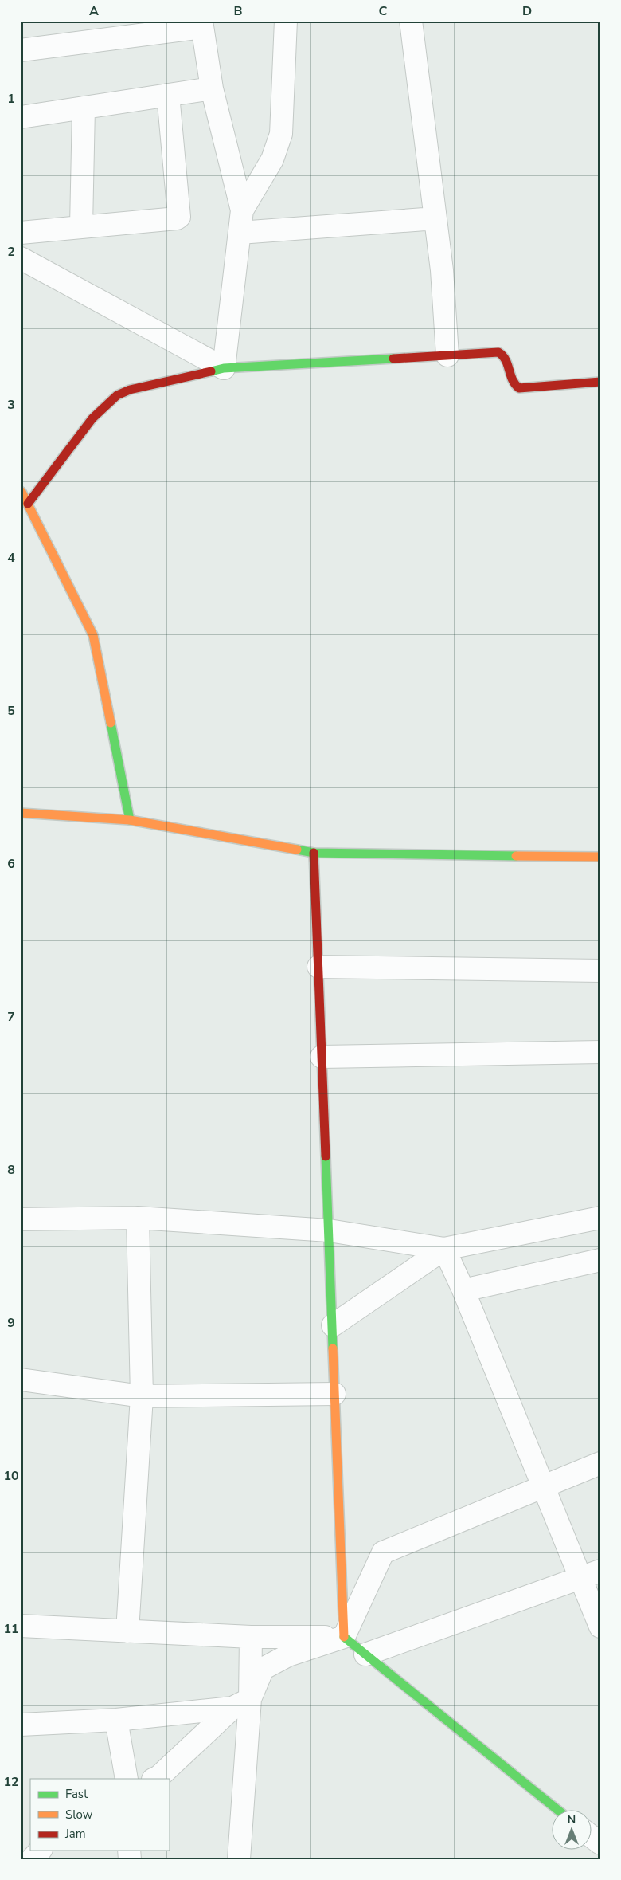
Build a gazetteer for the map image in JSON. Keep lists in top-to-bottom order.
{
  "legend": ["Fast", "Slow", "Jam"],
  "north": "top",
  "grid": {
    "columns": [
      "A",
      "B",
      "C",
      "D"
    ],
    "rows": [
      "1",
      "2",
      "3",
      "4",
      "5",
      "6",
      "7",
      "8",
      "9",
      "10",
      "11",
      "12"
    ]
  }
}
